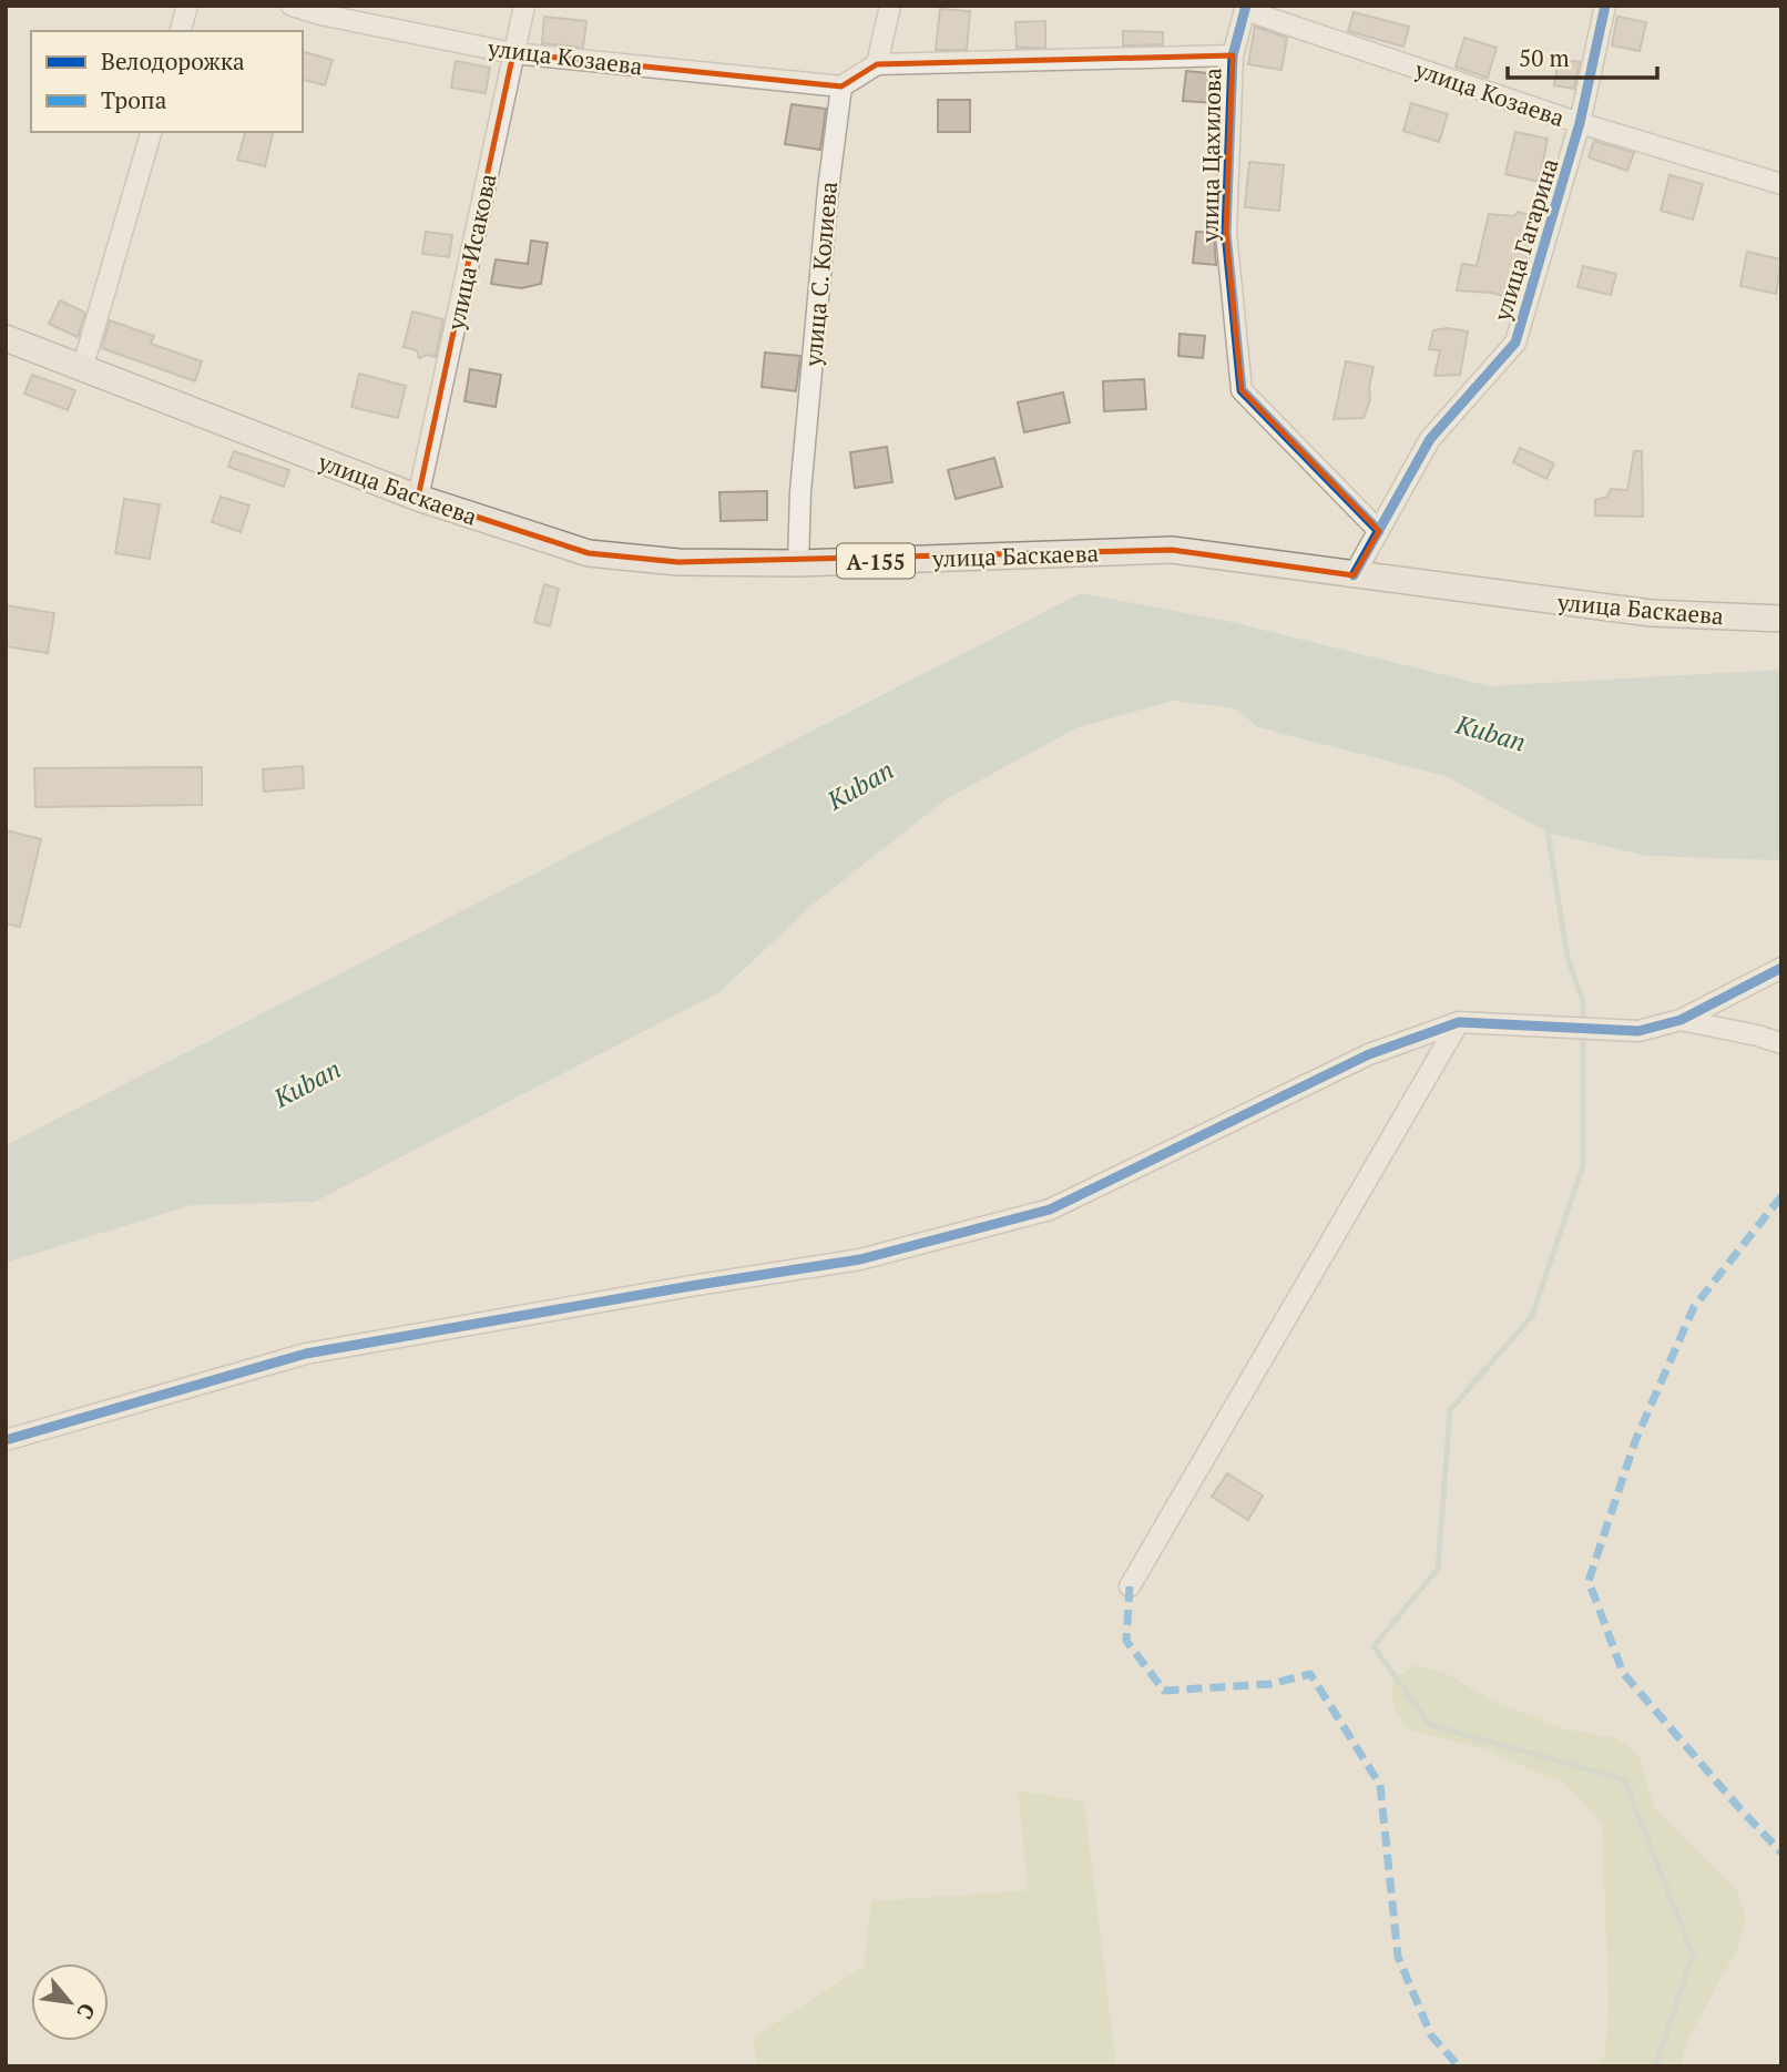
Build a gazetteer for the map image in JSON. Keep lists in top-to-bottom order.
{
  "streets": {
    "main road": ["улица Баскаева", "А-155"],
    "street": [
      "улица Козаева",
      "улица Цахилова",
      "улица Гагарина",
      "улица Исакова",
      "улица С. Колиева"
    ]
  },
  "crossings": [
    ["улица Козаева", "улица Цахилова"],
    ["улица Козаева", "улица Гагарина"],
    ["улица Козаева", "улица Исакова"],
    ["улица Козаева", "улица С. Колиева"],
    ["улица Цахилова", "улица Гагарина"],
    ["улица Гагарина", "улица Баскаева"],
    ["улица Исакова", "улица Баскаева"],
    ["улица С. Колиева", "улица Баскаева"]
  ],
  "water": ["Kuban"],
  "legend": ["Велодорожка", "Тропа"],
  "scale_bar": "50 m",
  "north": "bottom right"
}
